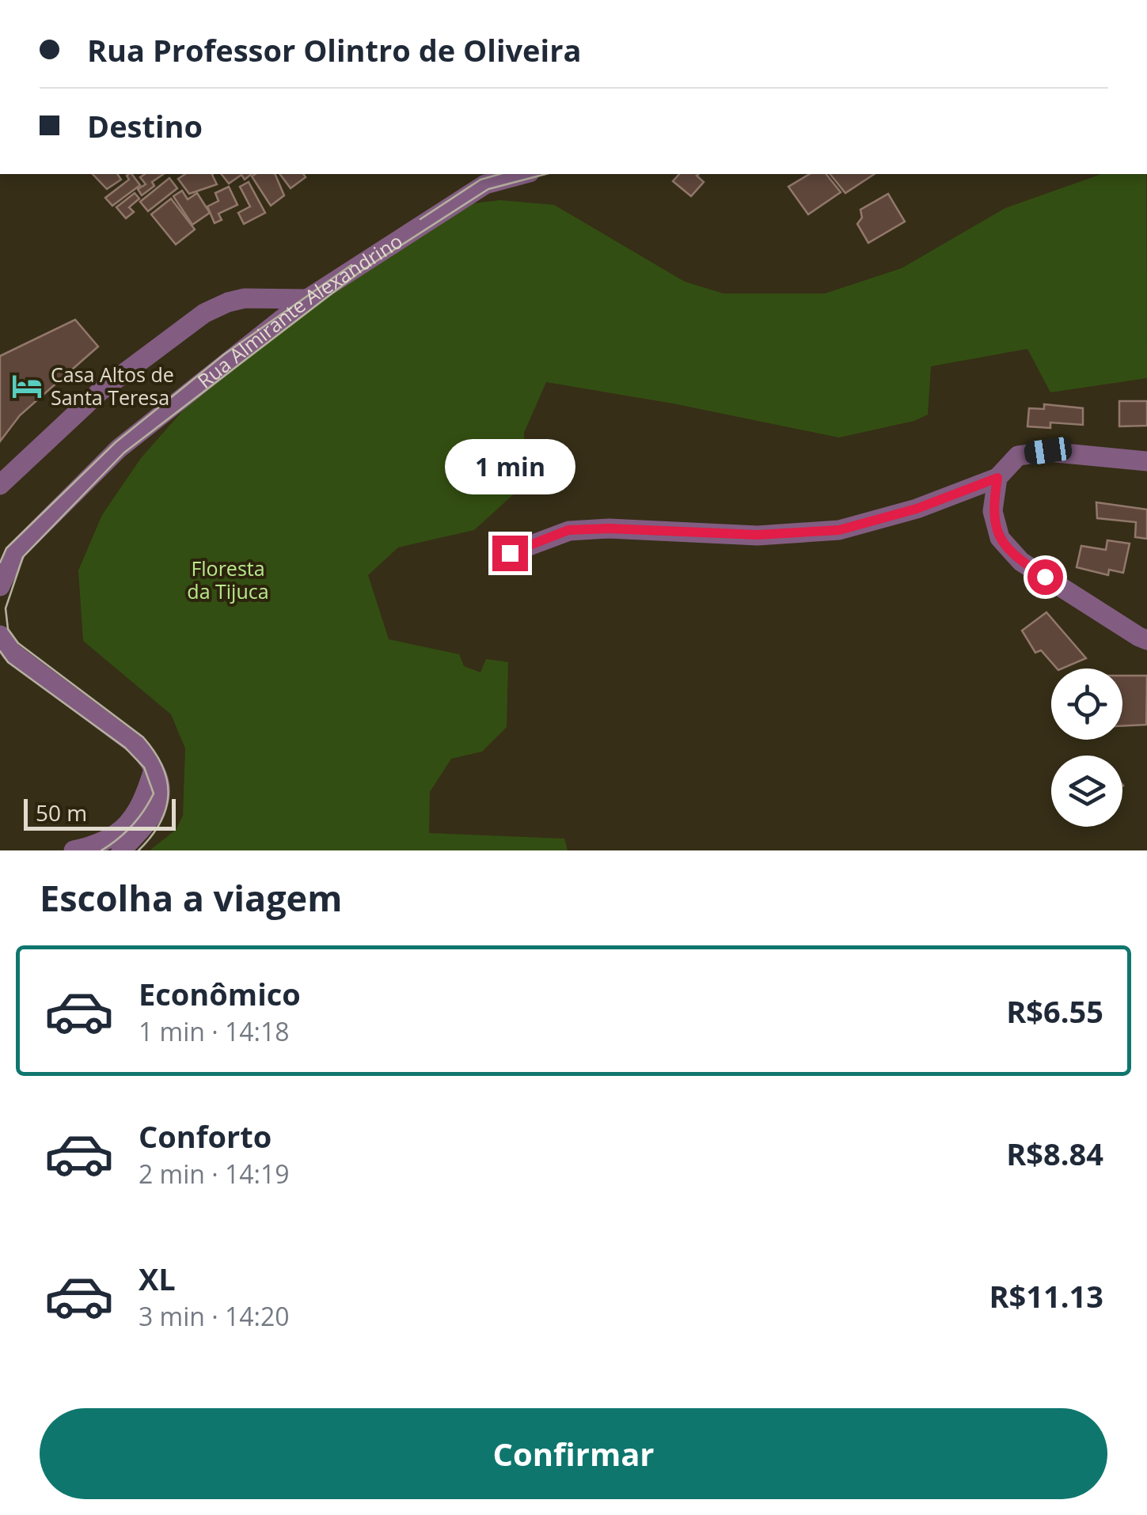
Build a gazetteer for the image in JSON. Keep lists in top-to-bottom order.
{
  "streets": {
    "street": ["Rua Almirante Alexandrino"]
  },
  "parks": ["Floresta da Tijuca"],
  "places": {
    "hotel": ["Casa Altos de Santa Teresa"]
  },
  "scale_bar": "50 m",
  "page": {
    "banner": ["Rua Professor Olintro de Oliveira", "Destino"],
    "bubble": "1 min",
    "scale": "50 m",
    "heading": "Escolha a viagem",
    "list": [
      {
        "name": "Econômico",
        "note": "1 min · 14:18",
        "value": "R$6.55"
      },
      {
        "name": "Conforto",
        "note": "2 min · 14:19",
        "value": "R$8.84"
      },
      {
        "name": "XL",
        "note": "3 min · 14:20",
        "value": "R$11.13"
      }
    ],
    "buttons": "Confirmar"
  }
}
